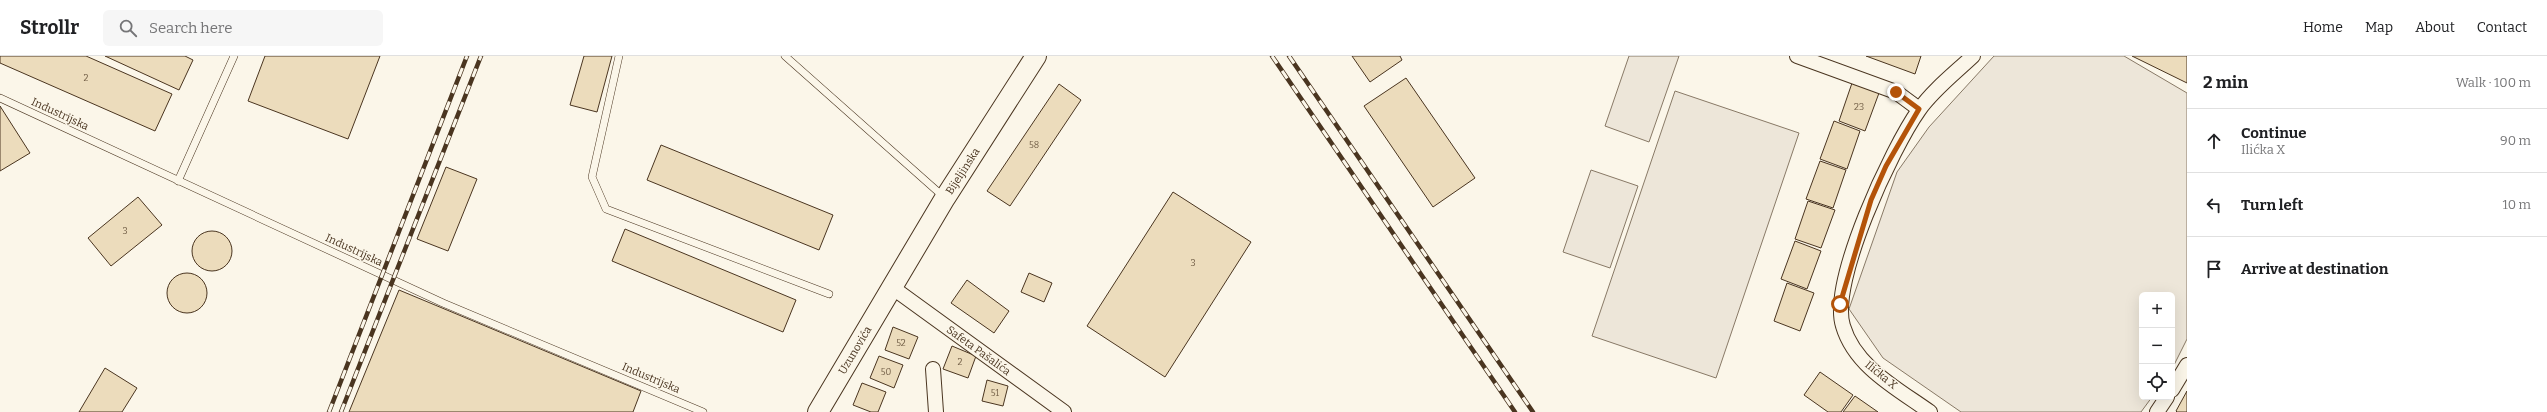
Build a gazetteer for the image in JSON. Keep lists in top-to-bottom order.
{
  "streets": {
    "main road": ["Bijeljinska", "Uzunovića"],
    "street": ["Safeta Pašalića", "Ilićka X"],
    "lane": ["Industrijska"]
  },
  "crossings": [
    ["Bijeljinska", "Uzunovića"],
    ["Bijeljinska", "Safeta Pašalića"],
    ["Uzunovića", "Safeta Pašalića"]
  ],
  "house_numbers": [
    "2",
    "23",
    "58",
    "3",
    "3",
    "52",
    "2",
    "50",
    "51"
  ],
  "page": {
    "header": "Strollr",
    "search": "Search here",
    "nav": [
      "Home",
      "Map",
      "About",
      "Contact"
    ],
    "heading": ["2 min", "Walk · 100 m"],
    "list": [
      ["Continue", "Ilićka X", "90 m"],
      ["Turn left", "10 m"],
      "Arrive at destination"
    ],
    "map_buttons": ["+", "−"]
  }
}
